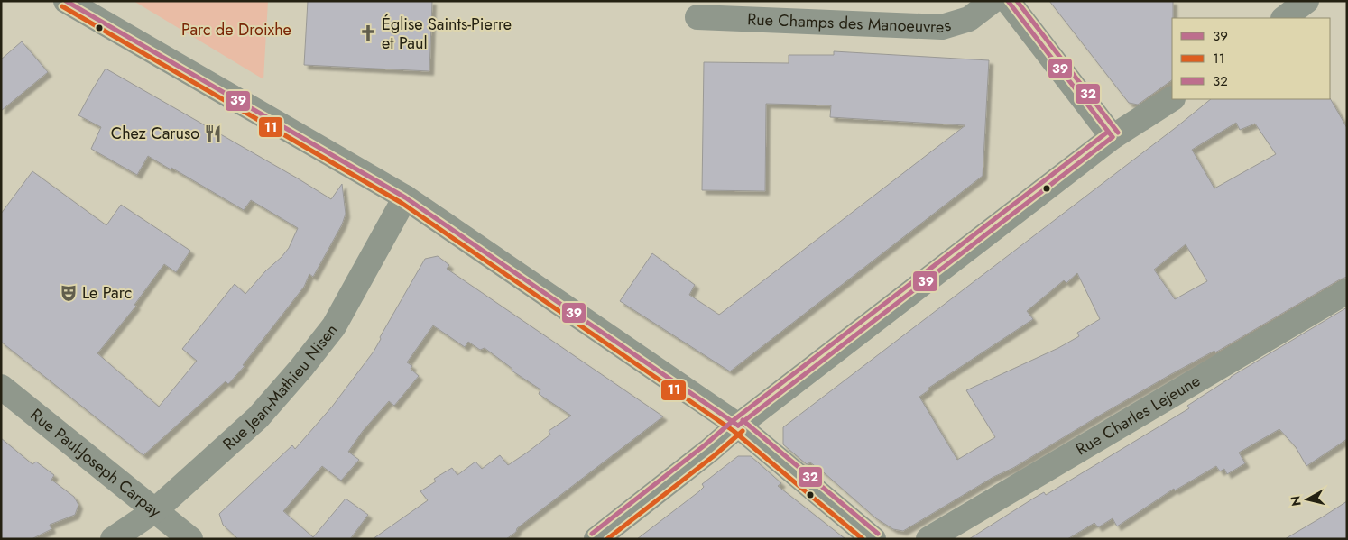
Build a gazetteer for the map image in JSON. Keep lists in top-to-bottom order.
{
  "streets": {
    "street": [
      "Rue Champs des Manoeuvres",
      "Rue Jean-Mathieu Nisen",
      "Rue Charles Lejeune",
      "Rue Paul-Joseph Carpay"
    ]
  },
  "crossings": [
    ["Rue Jean-Mathieu Nisen", "Rue Paul-Joseph Carpay"]
  ],
  "parks": ["Parc de Droixhe"],
  "places": {
    "church": ["Église Saints-Pierre et Paul"],
    "restaurant": ["Chez Caruso"],
    "theatre": ["Le Parc"]
  },
  "lines": ["transit line 39", "transit line 32", "transit line 11"],
  "legend": ["39", "11", "32"],
  "north": "left"
}
